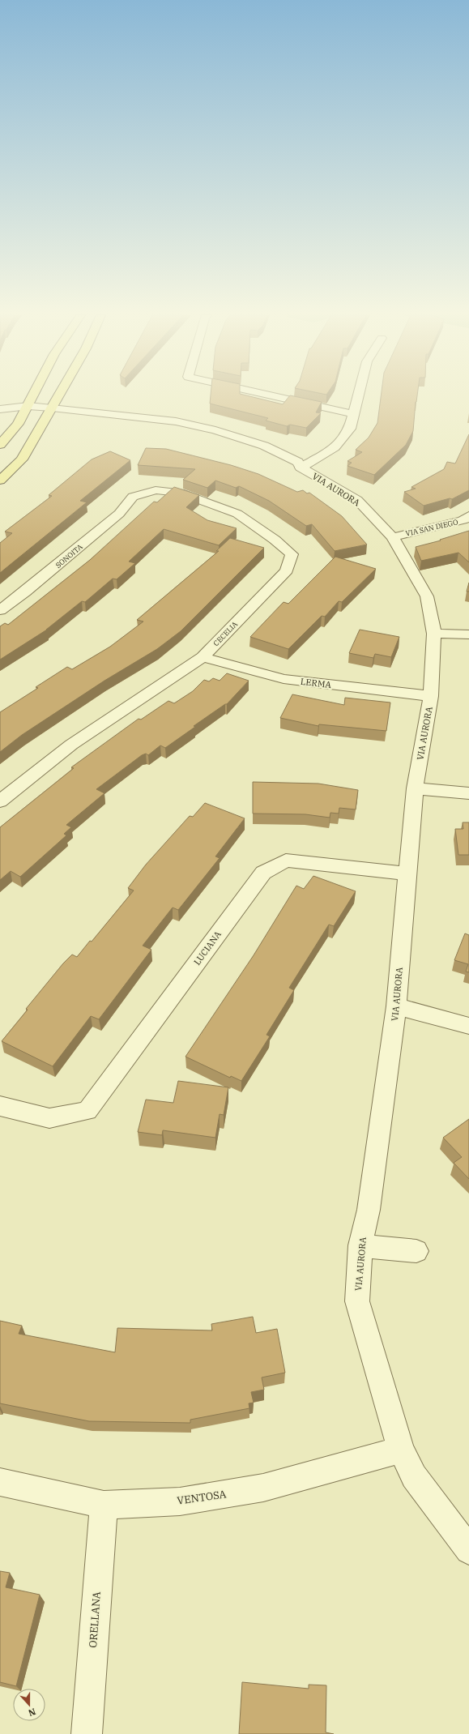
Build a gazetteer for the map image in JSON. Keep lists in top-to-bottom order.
{
  "streets": {
    "street": [
      "VIA AURORA",
      "VIA SAN DIEGO",
      "SONOITA",
      "CECELIA",
      "LERMA",
      "LUCIANA",
      "VENTOSA",
      "ORELLANA"
    ]
  },
  "crossings": [
    ["VIA AURORA", "VIA SAN DIEGO"],
    ["VIA AURORA", "LERMA"],
    ["VIA AURORA", "LUCIANA"],
    ["VIA AURORA", "VENTOSA"],
    ["SONOITA", "CECELIA"],
    ["CECELIA", "LERMA"],
    ["VENTOSA", "ORELLANA"]
  ],
  "north": "bottom"
}
